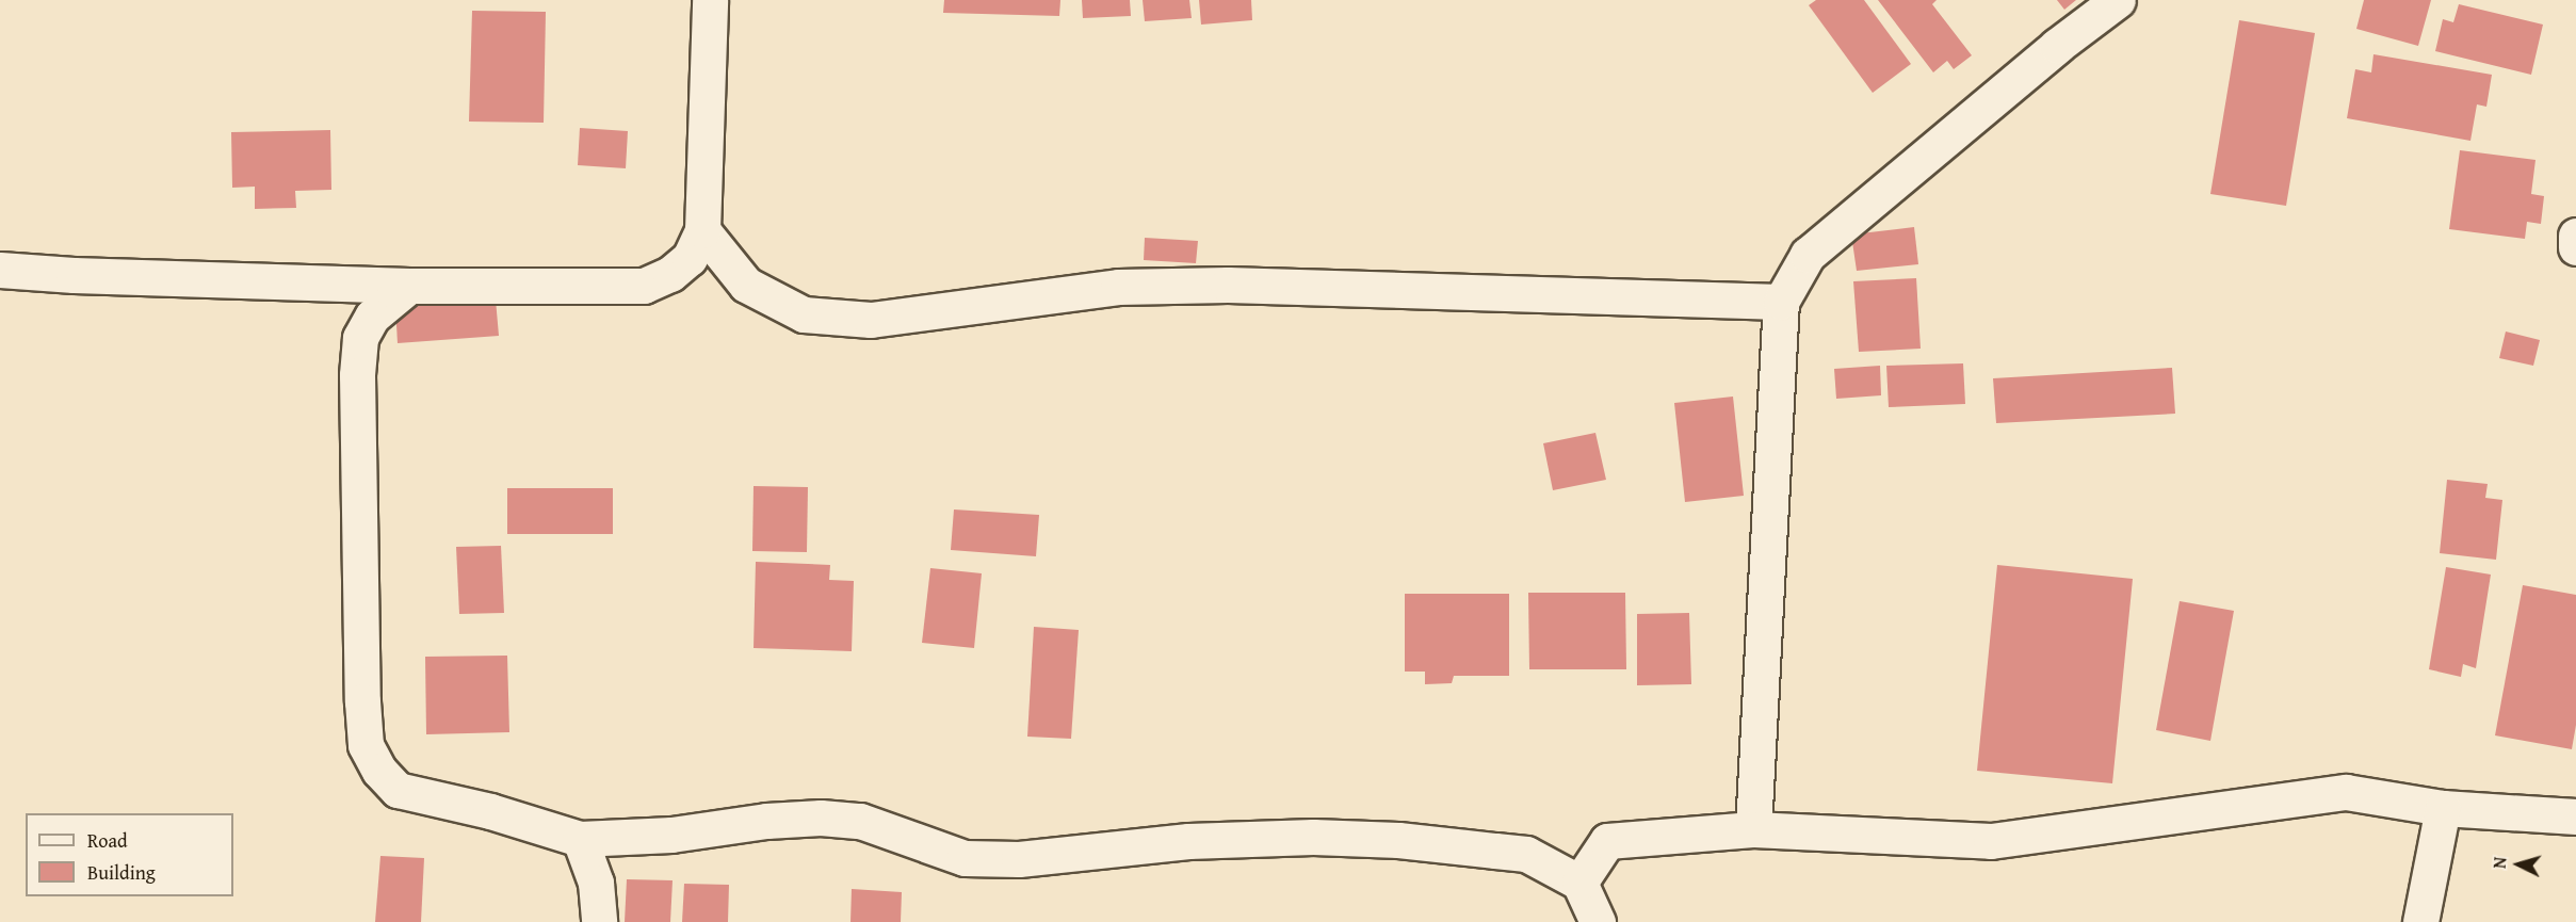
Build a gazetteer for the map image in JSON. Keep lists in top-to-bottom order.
{
  "legend": ["Road", "Building"],
  "north": "left"
}
